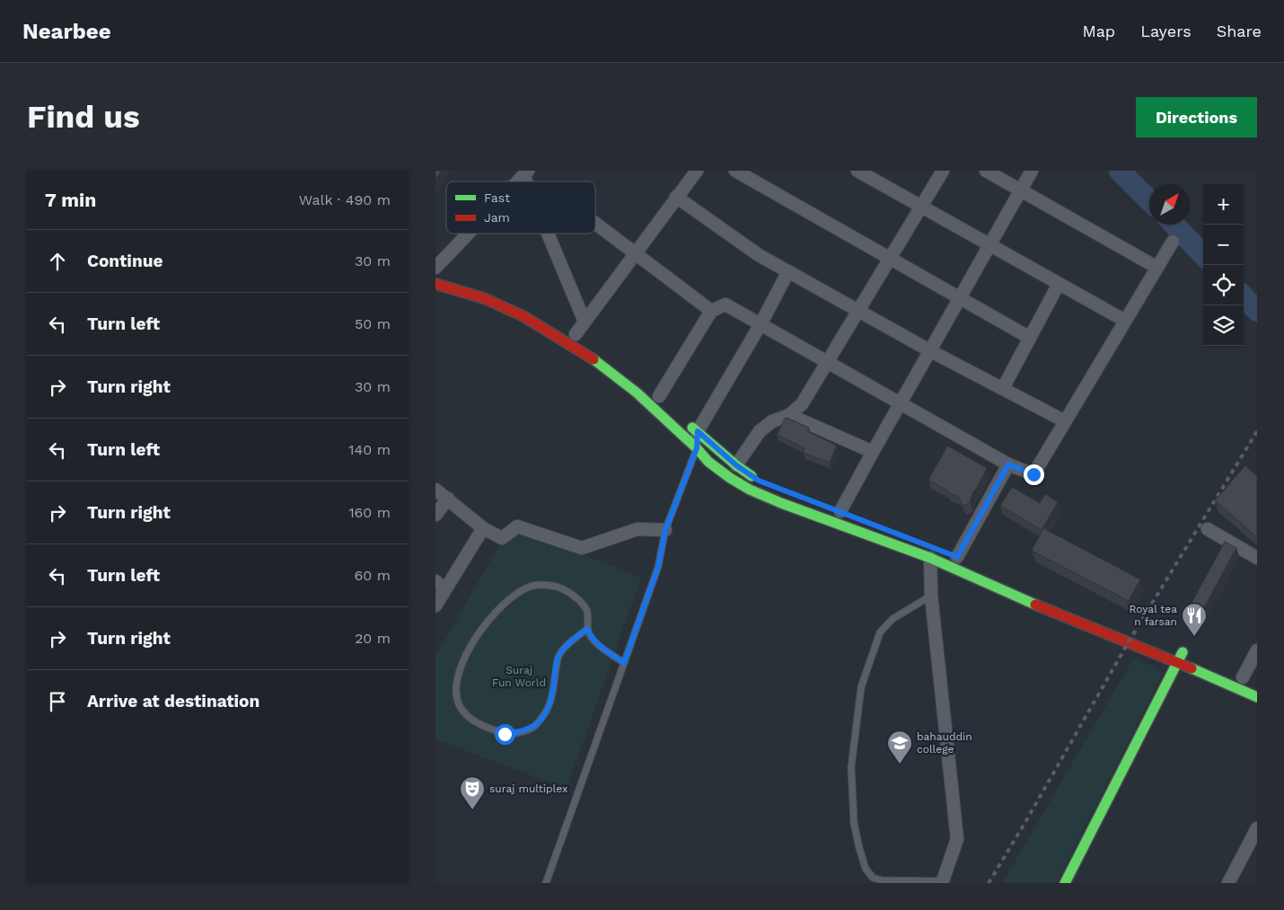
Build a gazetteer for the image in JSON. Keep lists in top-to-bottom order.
{
  "parks": ["Suraj Fun World"],
  "places": {
    "restaurant": ["Royal tea n farsan"],
    "school or university": ["bahauddin college"],
    "theatre": ["suraj multiplex"]
  },
  "legend": ["Fast", "Jam"],
  "north": "top right",
  "page": {
    "header": "Nearbee",
    "nav": ["Map", "Layers", "Share"],
    "buttons": "Directions",
    "title": "Find us",
    "heading": ["7 min", "Walk · 490 m"],
    "map_buttons": ["+", "−"],
    "list": [
      ["Continue", "30 m"],
      ["Turn left", "50 m"],
      ["Turn right", "30 m"],
      ["Turn left", "140 m"],
      ["Turn right", "160 m"],
      ["Turn left", "60 m"],
      ["Turn right", "20 m"],
      "Arrive at destination"
    ]
  }
}
